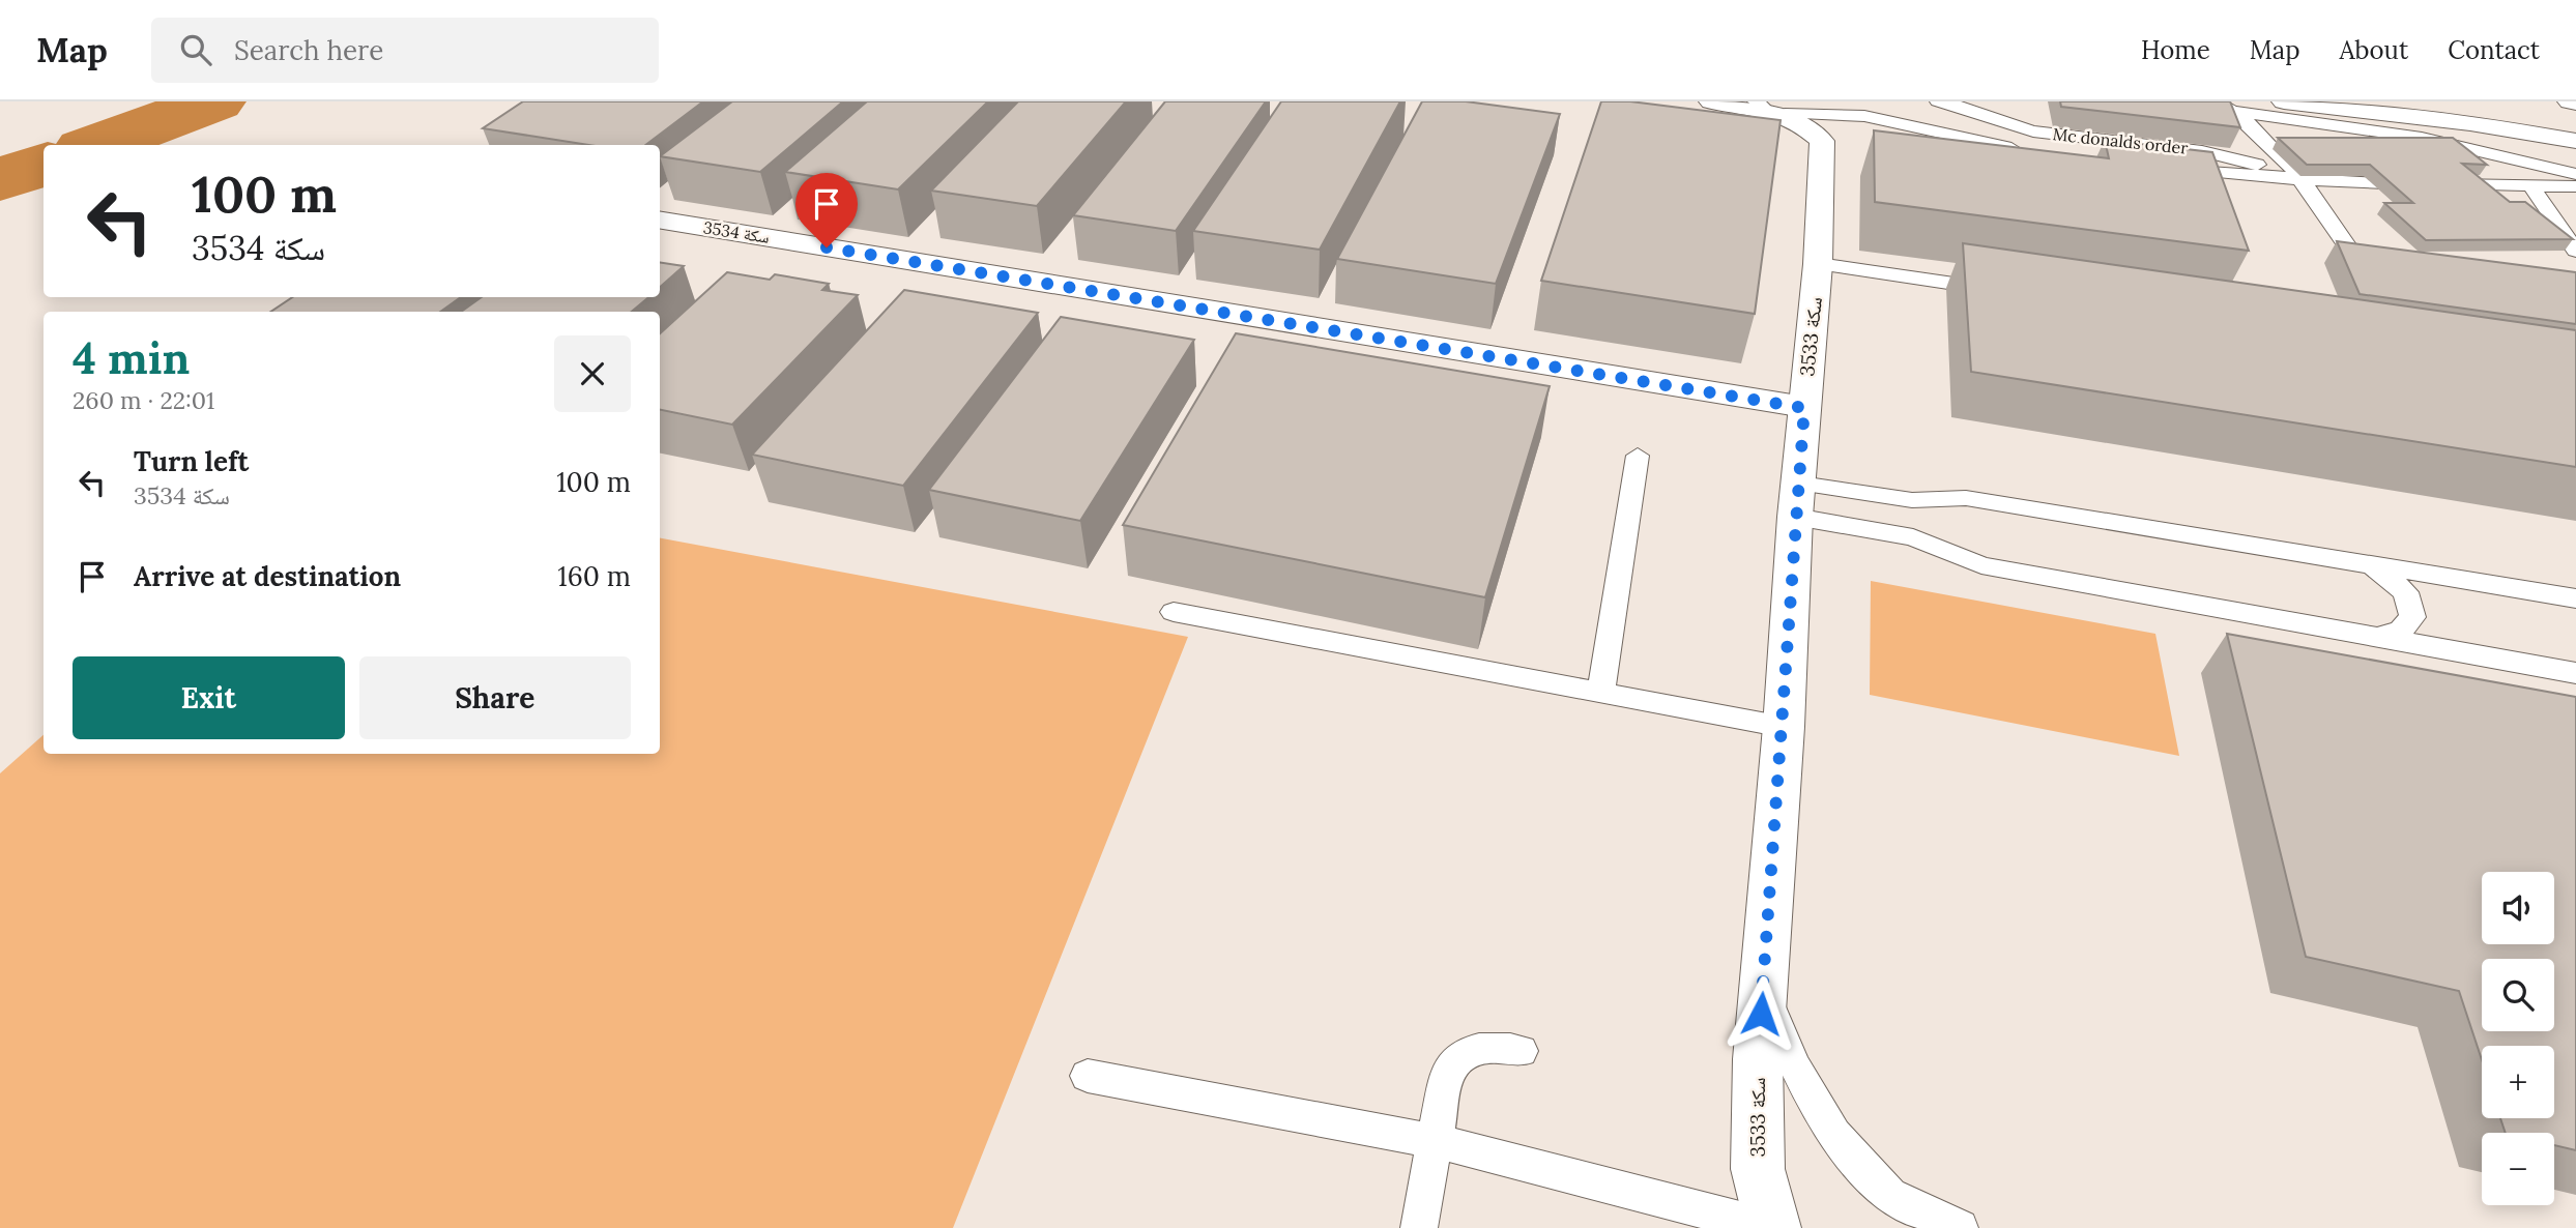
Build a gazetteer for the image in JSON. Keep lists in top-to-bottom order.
{
  "streets": {
    "main road": ["سكة 3534", "سكة 3533"],
    "lane": ["Mc donalds order"]
  },
  "crossings": [
    ["سكة 3534", "سكة 3533"]
  ],
  "page": {
    "header": "Map",
    "search": "Search here",
    "nav": [
      "Home",
      "Map",
      "About",
      "Contact"
    ],
    "turn": ["100 m", "سكة 3534"],
    "heading": ["4 min", "260 m · 22:01"],
    "list": [
      {
        "name": "Turn left",
        "note": "سكة 3534",
        "value": "100 m"
      },
      {
        "name": "Arrive at destination",
        "value": "160 m"
      }
    ],
    "buttons": ["Exit", "Share"],
    "map_buttons": ["+", "−"]
  }
}
